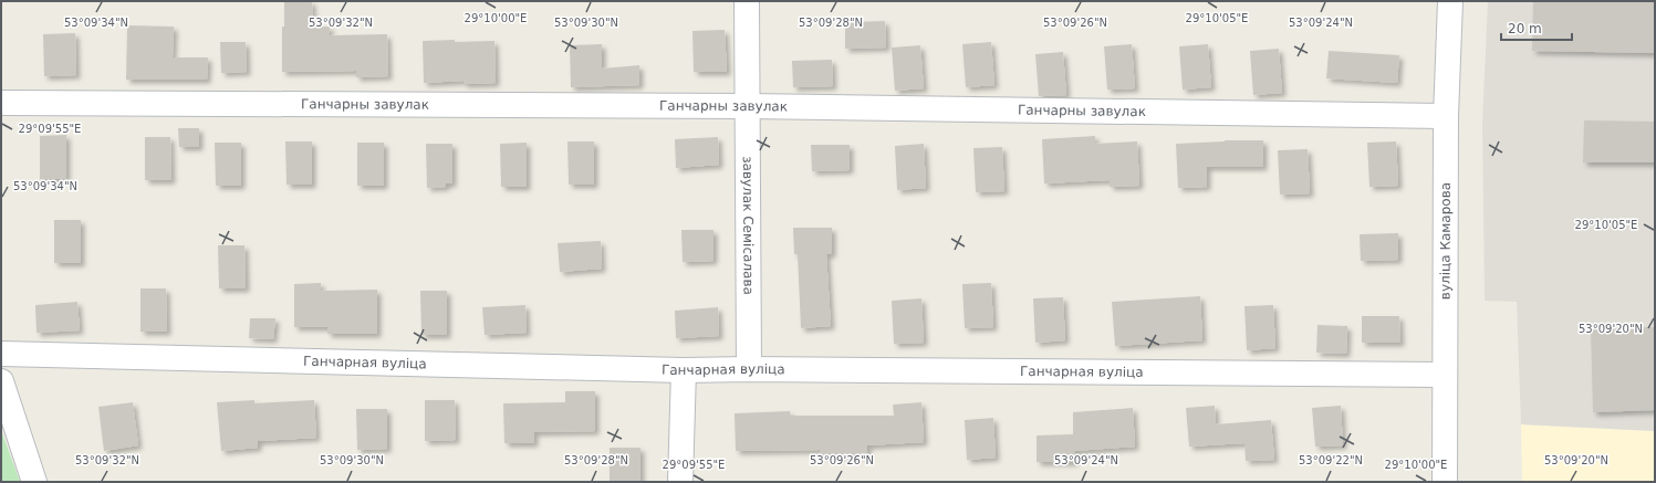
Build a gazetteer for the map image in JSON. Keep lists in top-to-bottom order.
{
  "streets": {
    "street": [
      "Ганчарны завулак",
      "завулак Семісалава",
      "вуліца Камарова",
      "Ганчарная вуліца"
    ]
  },
  "crossings": [
    ["Ганчарны завулак", "завулак Семісалава"],
    ["Ганчарны завулак", "вуліца Камарова"],
    ["завулак Семісалава", "Ганчарная вуліца"],
    ["вуліца Камарова", "Ганчарная вуліца"]
  ],
  "scale_bar": "20 m",
  "coordinates": [
    "29°10'00\"E",
    "29°10'05\"E",
    "53°09'34\"N",
    "53°09'32\"N",
    "53°09'30\"N",
    "53°09'28\"N",
    "53°09'26\"N",
    "53°09'24\"N",
    "29°09'55\"E",
    "53°09'20\"N",
    "53°09'22\"N"
  ]
}
